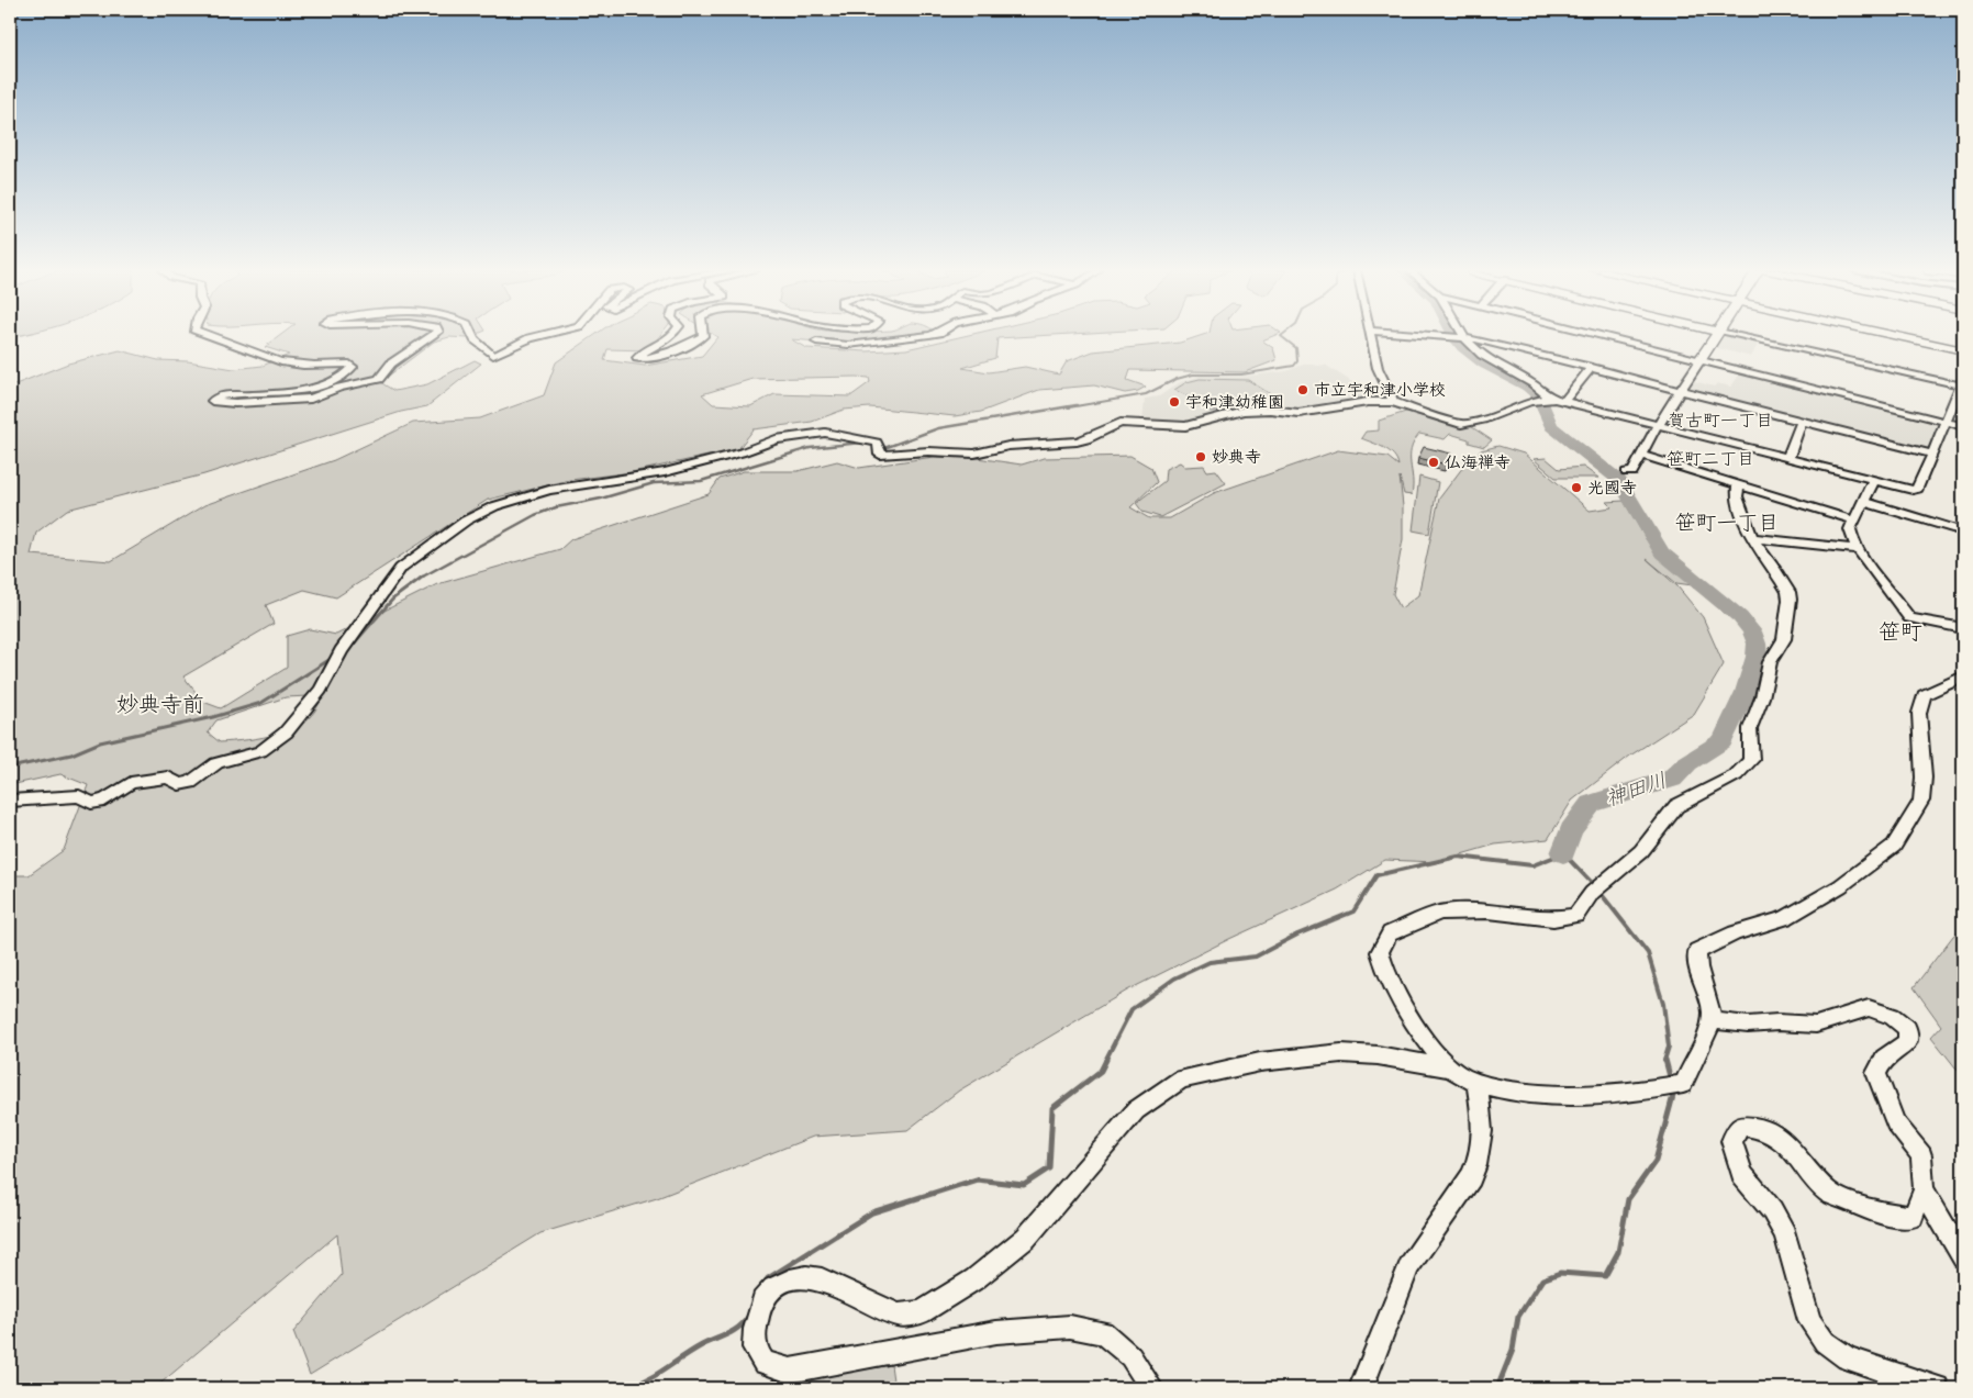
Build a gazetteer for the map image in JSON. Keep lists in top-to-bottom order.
{
  "districts": [
    "賀古町一丁目",
    "笹町二丁目",
    "笹町一丁目",
    "笹町",
    "妙典寺前"
  ],
  "water": ["神田川"],
  "places": [
    "市立宇和津小学校",
    "宇和津幼稚園",
    "妙典寺",
    "仏海禅寺",
    "光國寺"
  ]
}
